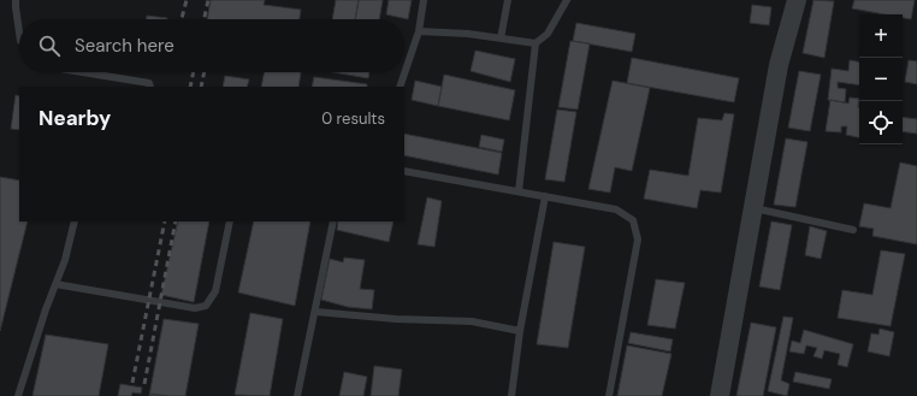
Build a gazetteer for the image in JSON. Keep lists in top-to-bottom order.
{
  "page": {
    "map_buttons": ["+", "−"],
    "search": "Search here",
    "heading": ["Nearby", "0 results"]
  }
}
